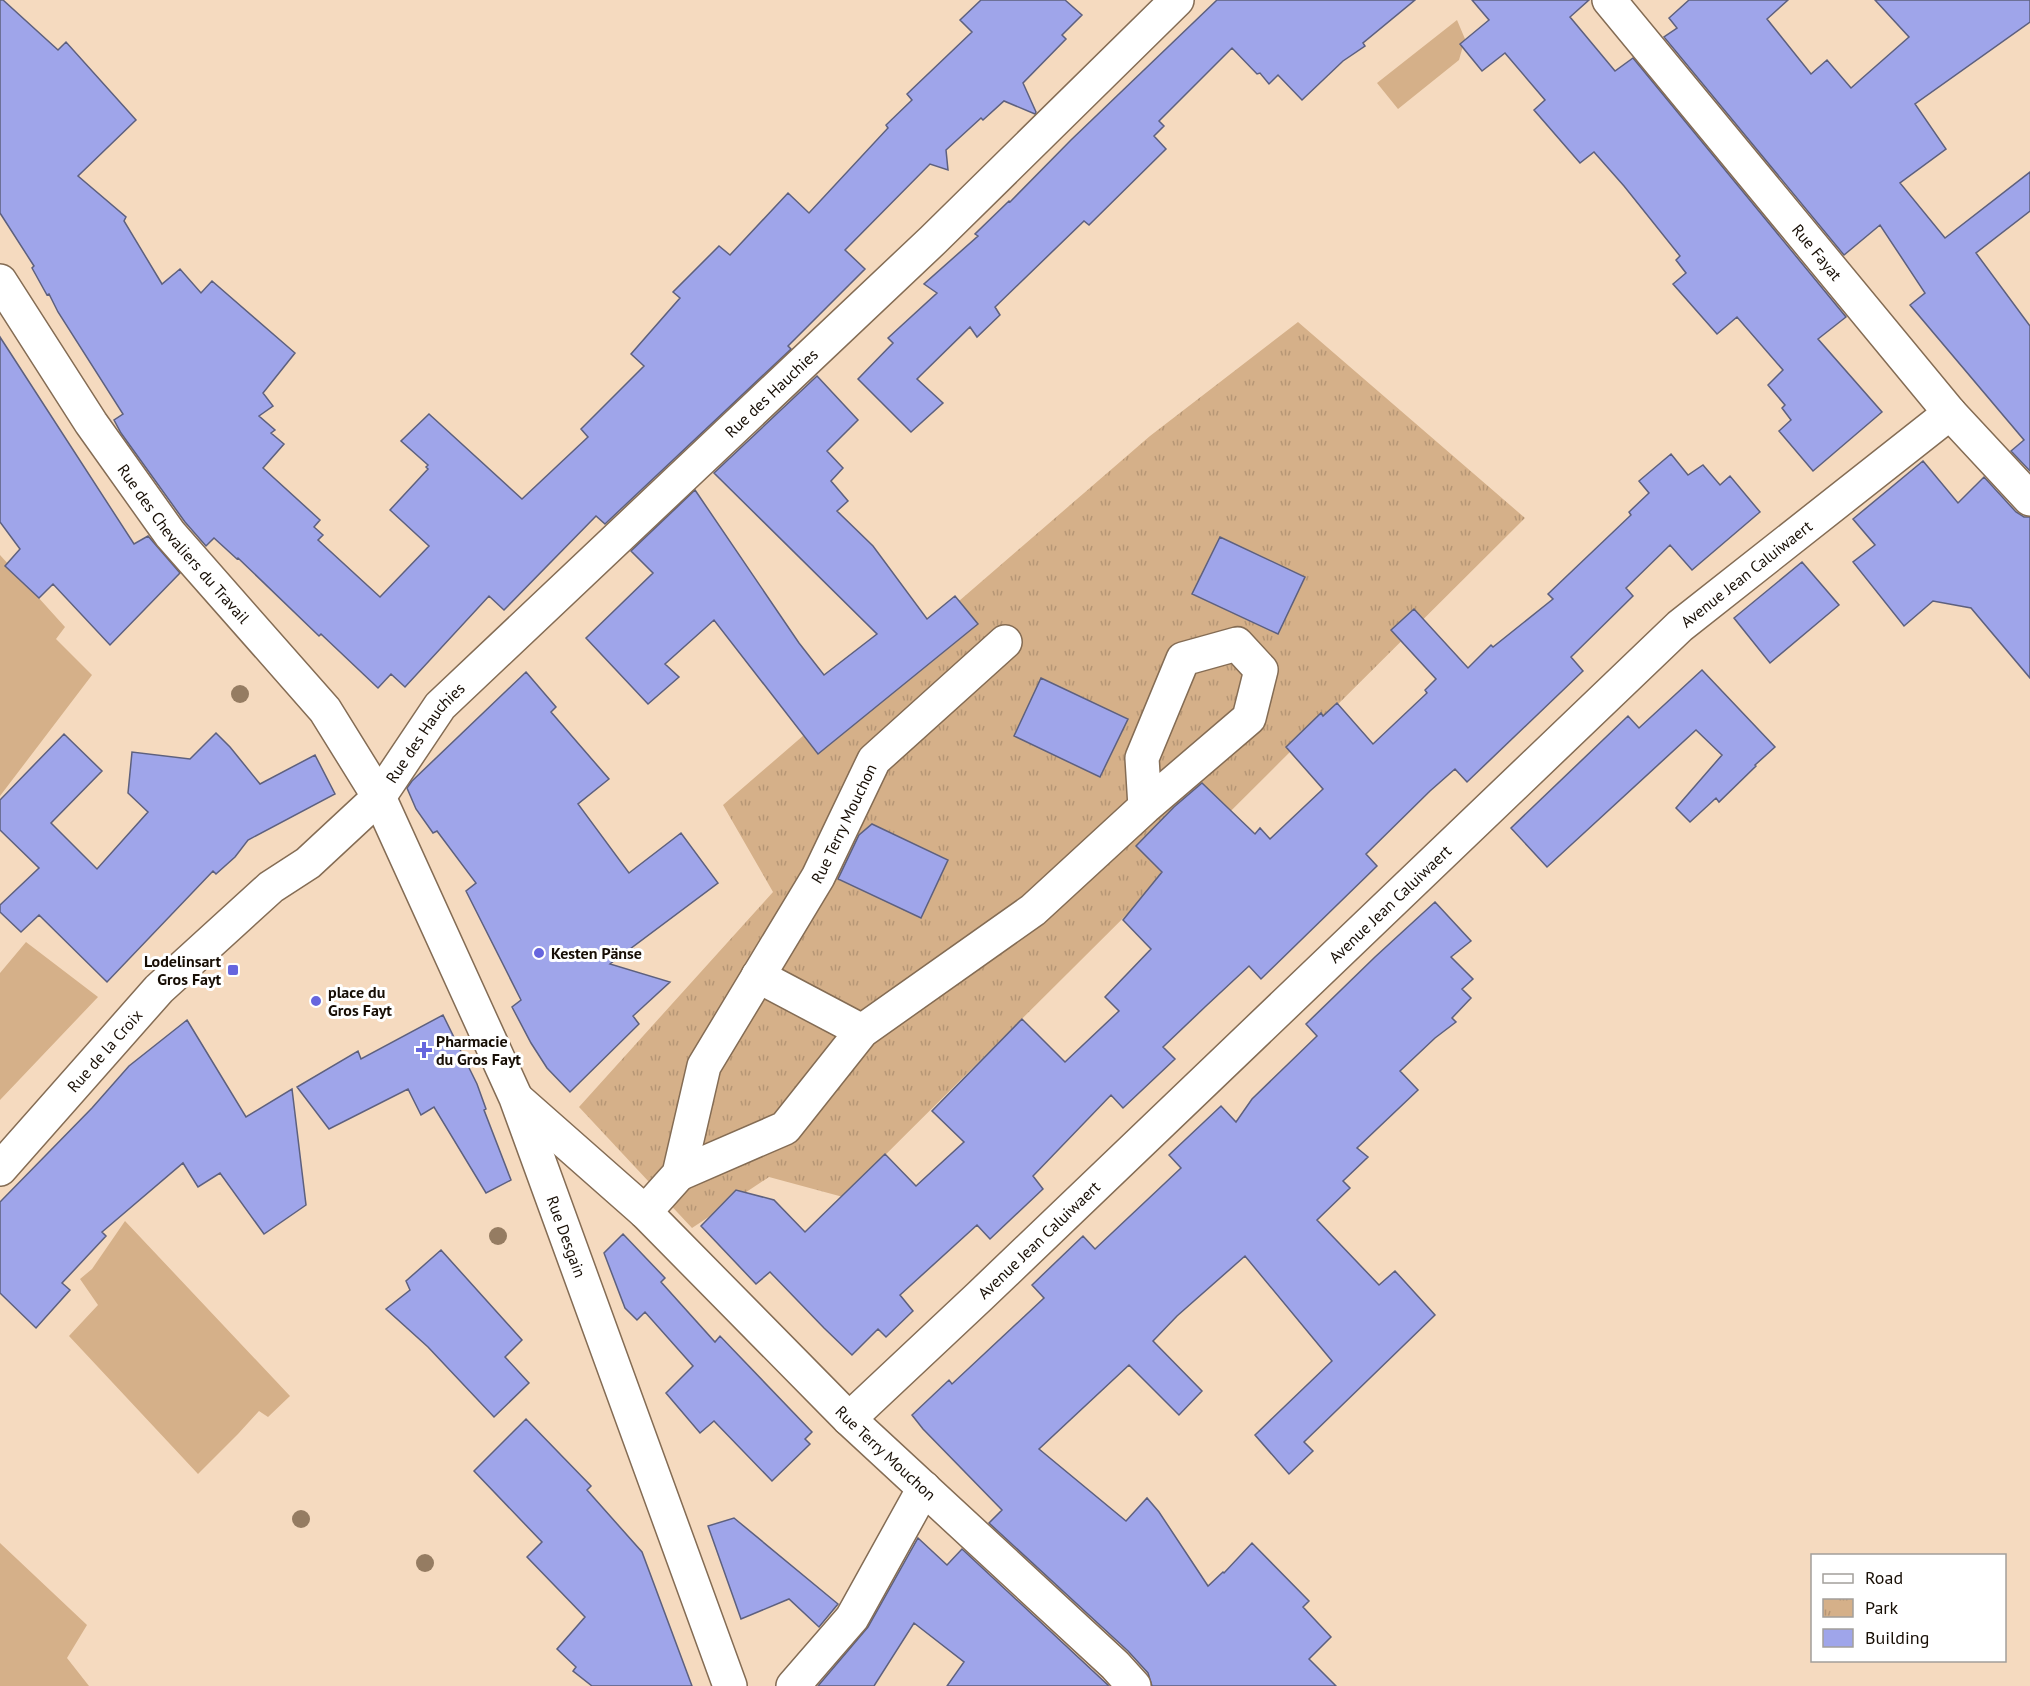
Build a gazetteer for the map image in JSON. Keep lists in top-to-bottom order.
{
  "streets": {
    "street": [
      "Rue Fayat",
      "Rue des Hauchies",
      "Rue des Chevaliers du Travail",
      "Avenue Jean Caluiwaert",
      "Rue Terry Mouchon",
      "Rue de la Croix",
      "Rue Desgain"
    ]
  },
  "crossings": [
    ["Rue Fayat", "Avenue Jean Caluiwaert"],
    ["Rue des Hauchies", "Rue des Chevaliers du Travail"],
    ["Rue des Hauchies", "Rue de la Croix"],
    ["Rue des Hauchies", "Rue Desgain"],
    ["Rue des Chevaliers du Travail", "Rue de la Croix"],
    ["Rue des Chevaliers du Travail", "Rue Desgain"],
    ["Avenue Jean Caluiwaert", "Rue Terry Mouchon"],
    ["Rue Terry Mouchon", "Rue Desgain"],
    ["Rue de la Croix", "Rue Desgain"]
  ],
  "places": {
    "other": ["Kesten Pänse", "place du Gros Fayt"],
    "transit": ["Lodelinsart Gros Fayt"],
    "health": ["Pharmacie du Gros Fayt"]
  },
  "legend": ["Road", "Park", "Building"]
}
